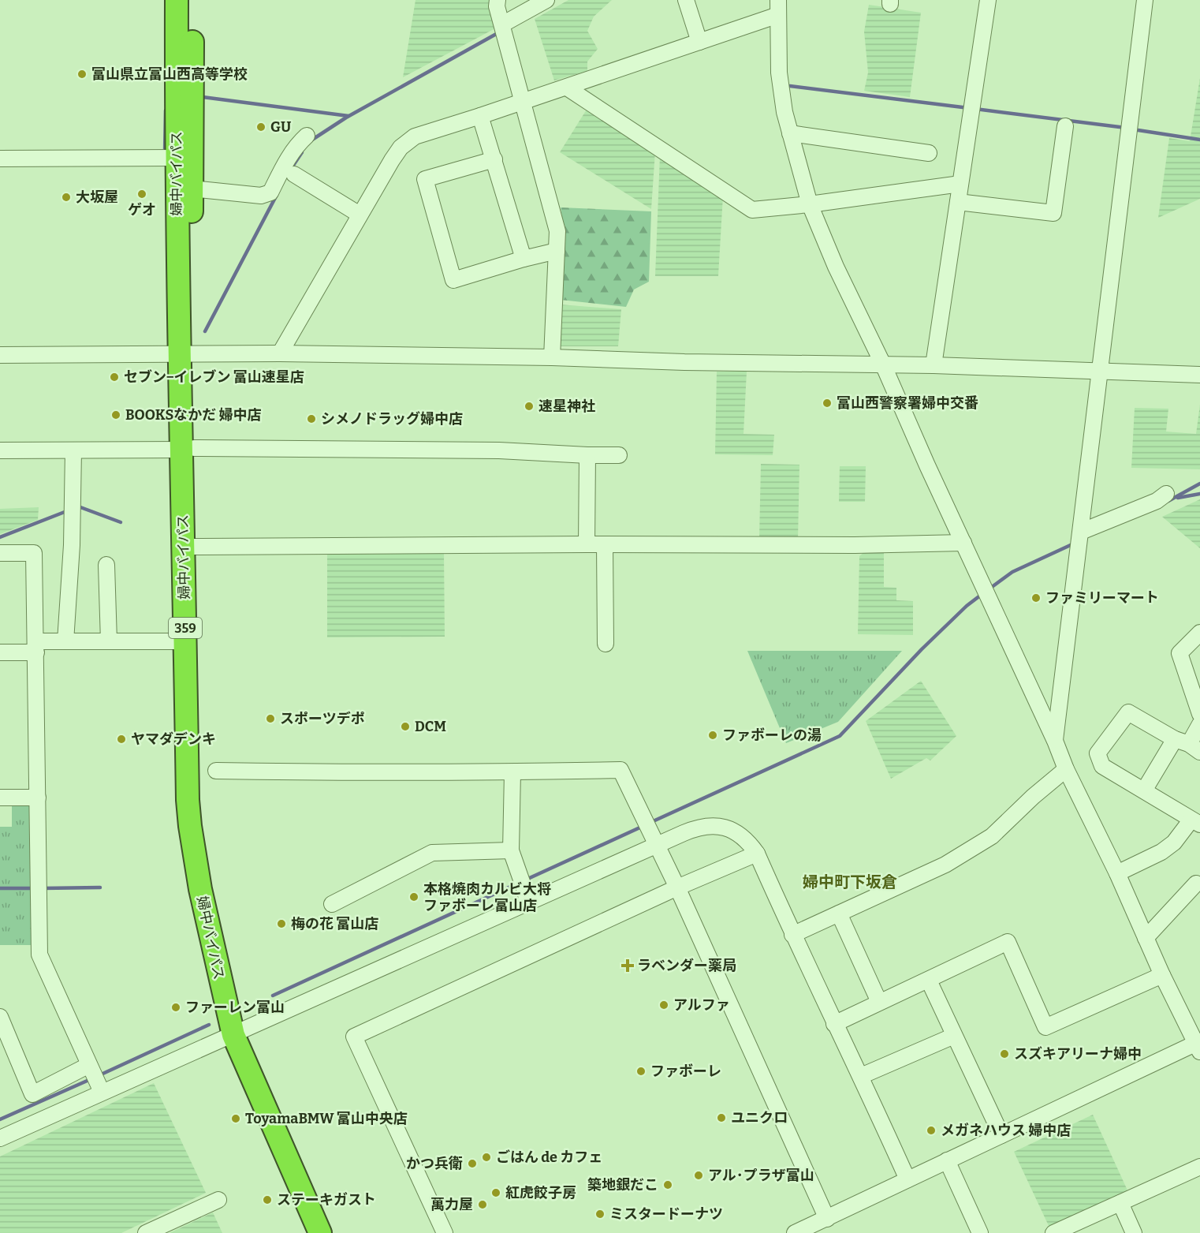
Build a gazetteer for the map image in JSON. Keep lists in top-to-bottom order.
{
  "streets": {
    "highway": ["婦中バイパス", "359"]
  },
  "districts": ["婦中町下坂倉"],
  "places": {
    "other": [
      "富山県立富山西高等学校",
      "GU",
      "ゲオ",
      "大坂屋",
      "セブン−イレブン 富山速星店",
      "富山西警察署婦中交番",
      "速星神社",
      "BOOKSなかだ 婦中店",
      "シメノドラッグ婦中店",
      "ファミリーマート",
      "スポーツデポ",
      "DCM",
      "ファボーレの湯",
      "ヤマダデンキ",
      "本格焼肉カルビ大将 ファボーレ富山店",
      "梅の花 富山店",
      "アルファ",
      "ファーレン富山",
      "スズキアリーナ婦中",
      "ファボーレ",
      "ユニクロ",
      "ToyamaBMW 富山中央店",
      "メガネハウス 婦中店",
      "ごはん de カフェ",
      "かつ兵衛",
      "アル･プラザ富山",
      "築地銀だこ",
      "紅虎餃子房",
      "ステーキガスト",
      "萬力屋",
      "ミスタードーナツ"
    ],
    "health": ["ラベンダー薬局"]
  }
}
